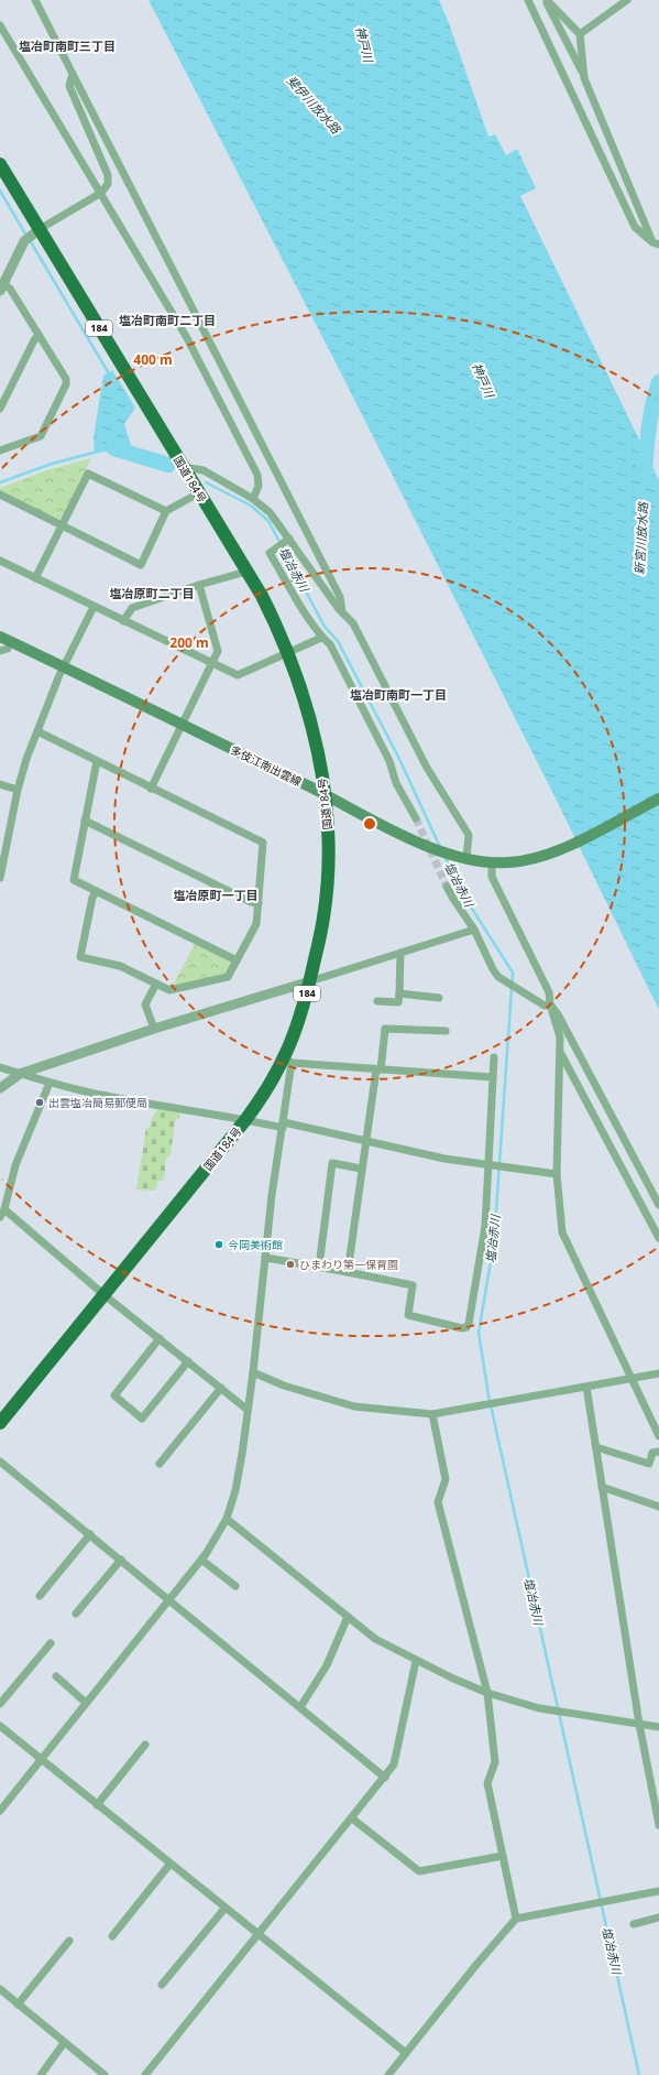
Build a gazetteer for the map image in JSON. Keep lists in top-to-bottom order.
{
  "streets": {
    "highway": ["184", "国道184号"],
    "main road": ["多伎江南出雲線"]
  },
  "crossings": [
    ["国道184号", "多伎江南出雲線"]
  ],
  "districts": [
    "塩冶町南町三丁目",
    "塩冶町南町二丁目",
    "塩冶原町二丁目",
    "塩冶町南町一丁目",
    "塩冶原町一丁目"
  ],
  "water": [
    "神戸川",
    "斐伊川放水路",
    "新宮川放水路",
    "塩冶赤川"
  ],
  "places": ["出雲塩冶簡易郵便局", "今岡美術館", "ひまわり第一保育園"],
  "rings": ["400 m", "200 m"]
}
